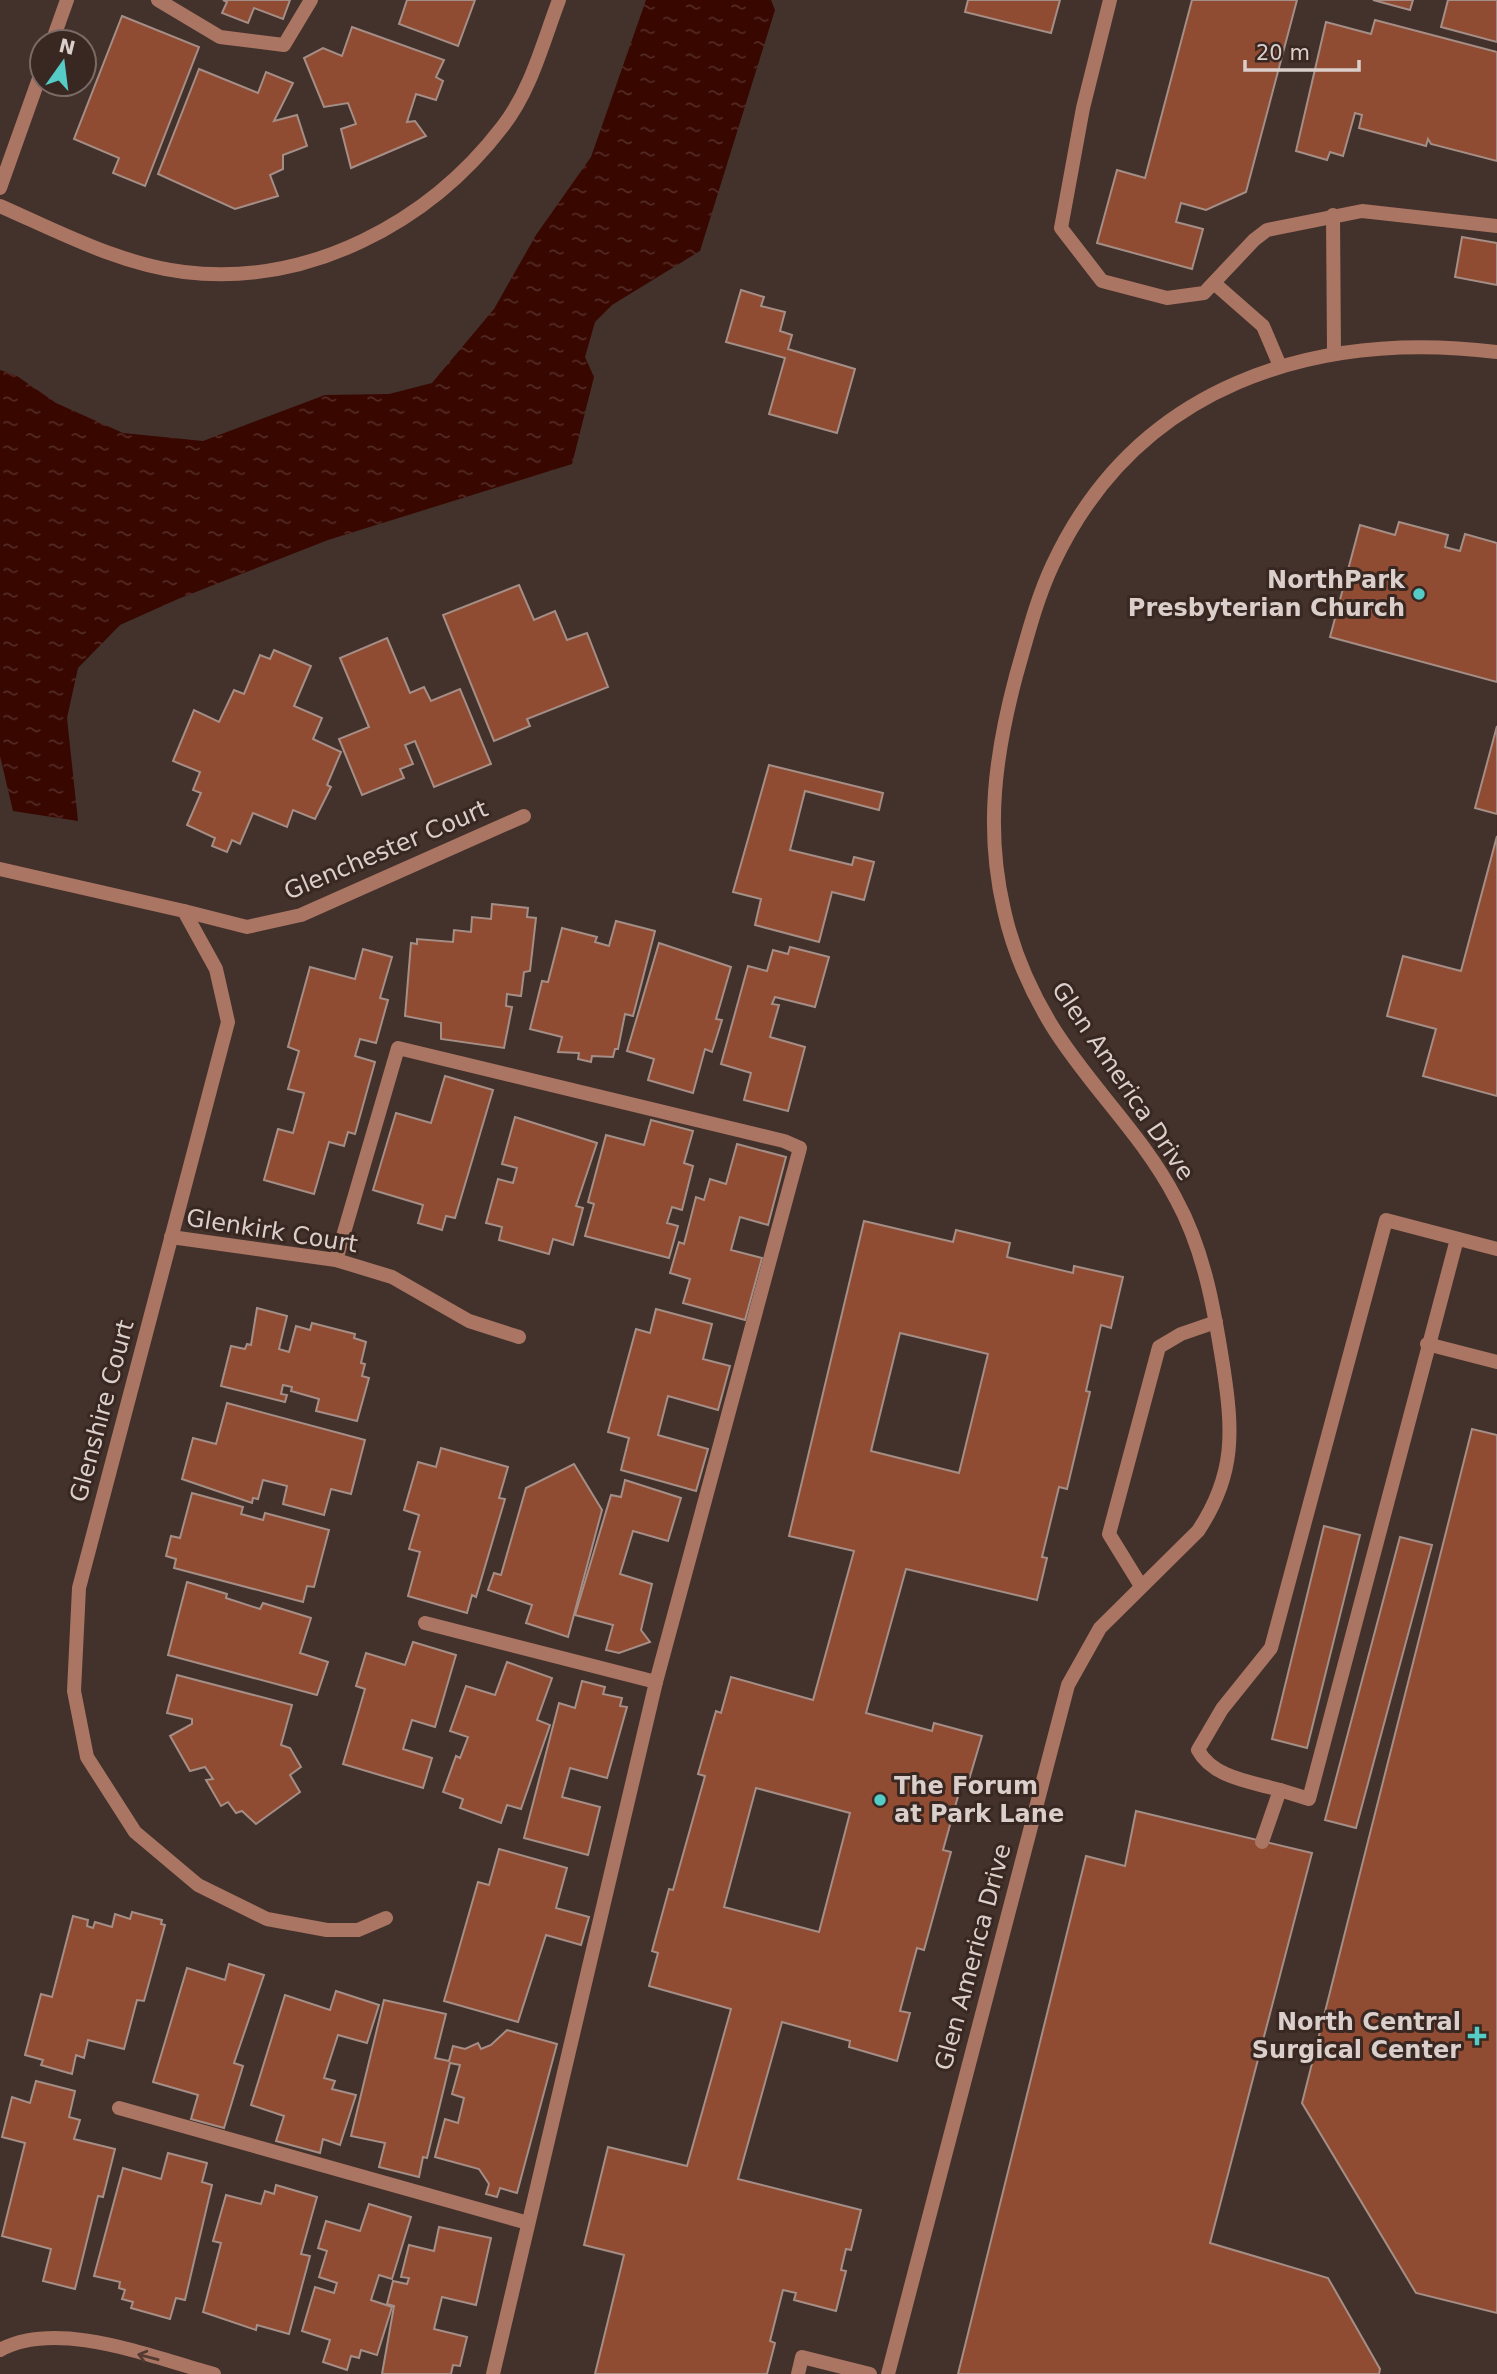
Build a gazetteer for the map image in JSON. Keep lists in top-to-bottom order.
{
  "streets": {
    "street": [
      "Glenchester Court",
      "Glen America Drive",
      "Glenkirk Court",
      "Glenshire Court"
    ]
  },
  "crossings": [
    ["Glenchester Court", "Glenshire Court"],
    ["Glenkirk Court", "Glenshire Court"]
  ],
  "places": {
    "other": ["NorthPark Presbyterian Church", "The Forum at Park Lane"],
    "health": ["North Central Surgical Center"]
  },
  "scale_bar": "20 m",
  "north": "top"
}
